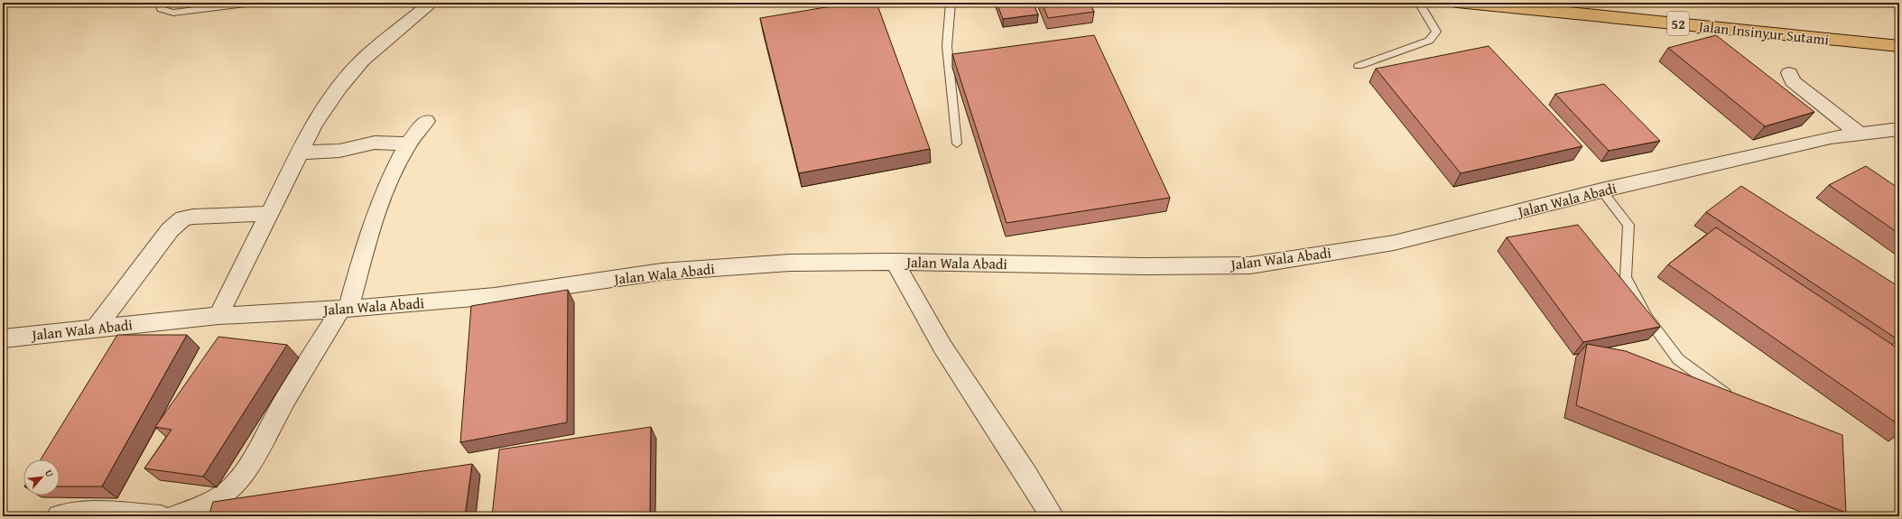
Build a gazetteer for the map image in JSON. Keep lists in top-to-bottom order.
{
  "streets": {
    "highway": ["52", "Jalan Insinyur Sutami"],
    "street": ["Jalan Wala Abadi"]
  },
  "north": "top right"
}
